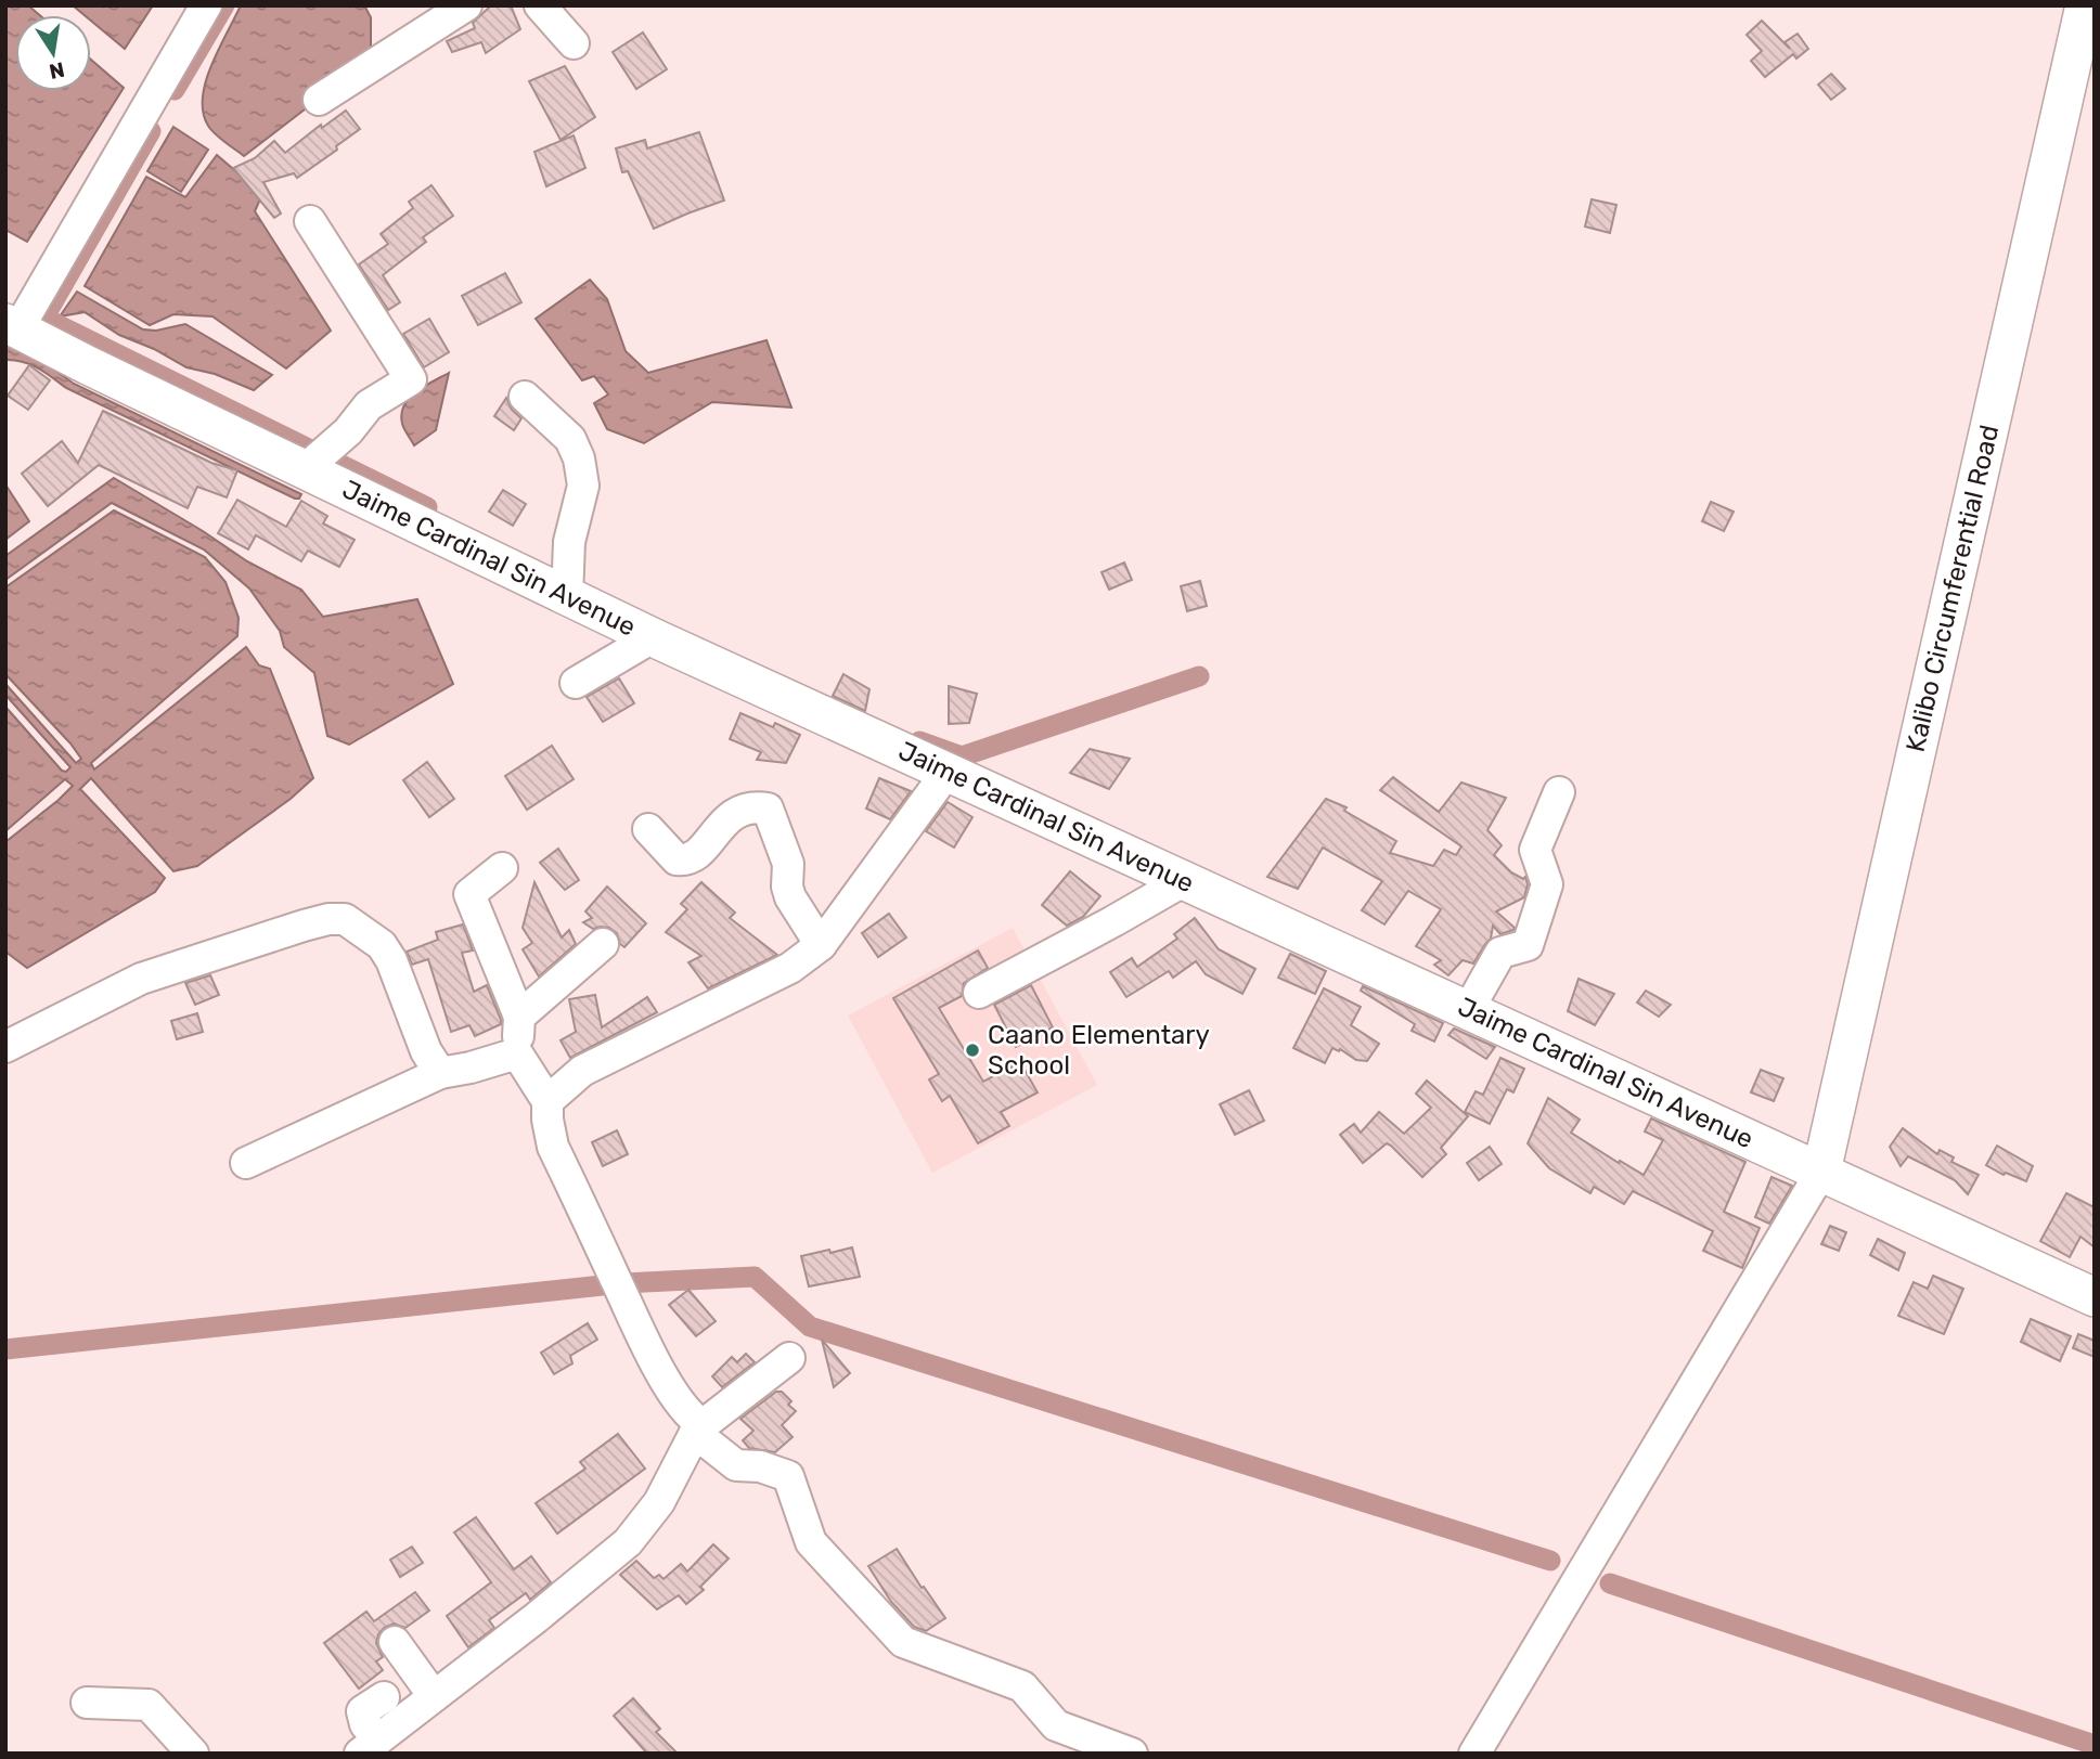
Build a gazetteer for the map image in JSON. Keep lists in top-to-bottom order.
{
  "streets": {
    "main road": ["Jaime Cardinal Sin Avenue", "Kalibo Circumferential Road"]
  },
  "crossings": [
    ["Jaime Cardinal Sin Avenue", "Kalibo Circumferential Road"]
  ],
  "places": ["Caano Elementary School"],
  "north": "bottom"
}
